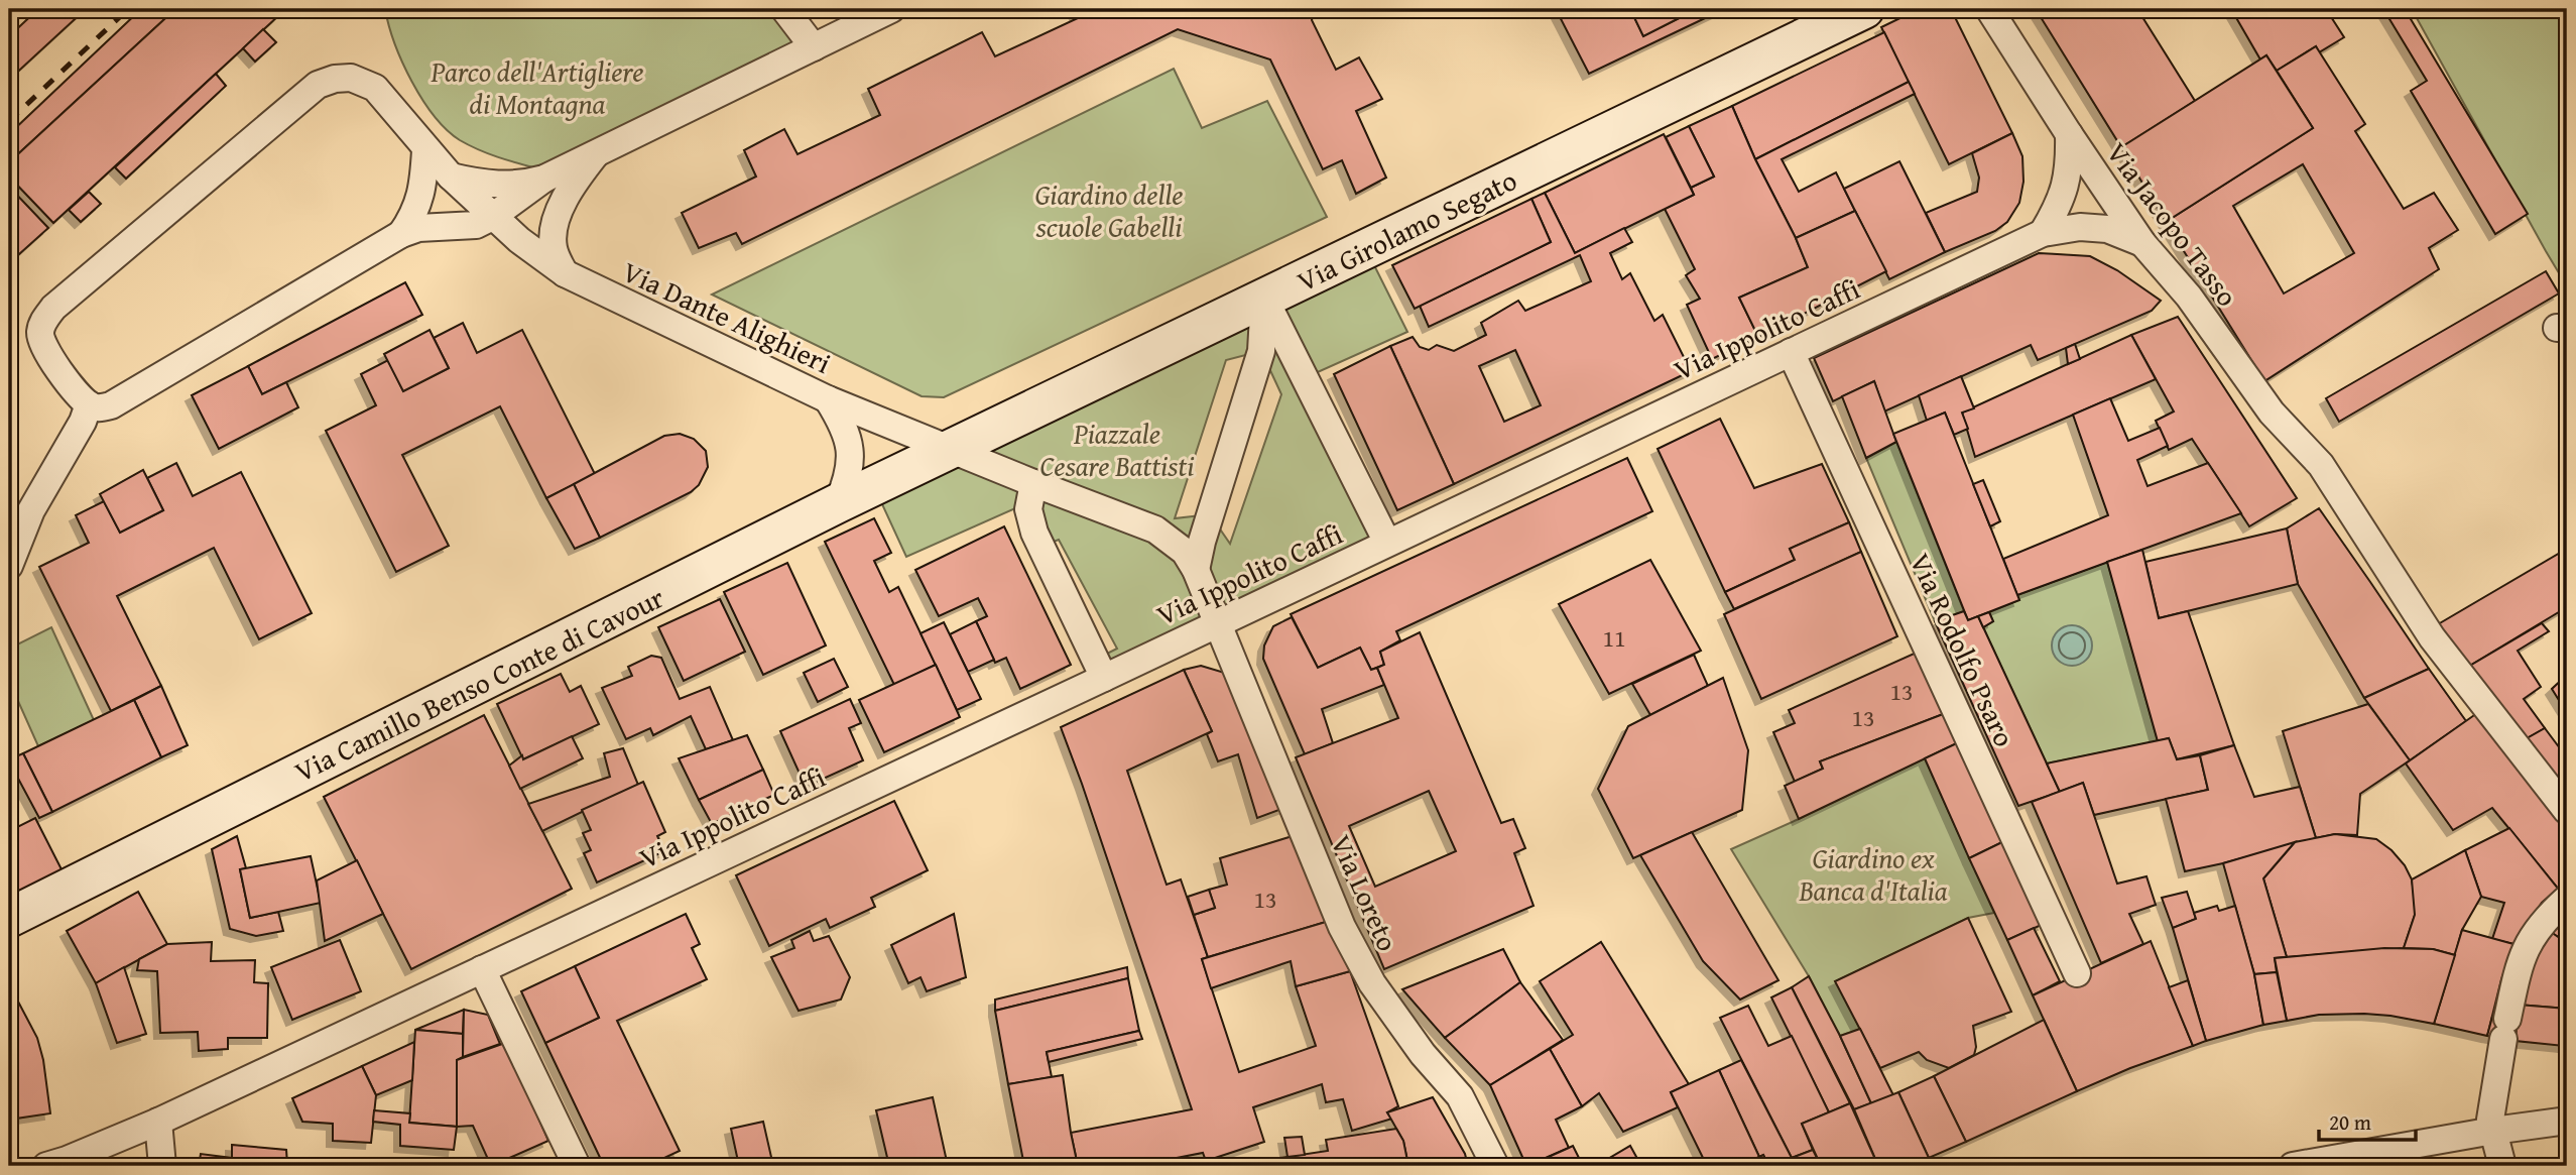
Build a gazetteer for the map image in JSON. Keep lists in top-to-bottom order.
{
  "streets": {
    "main road": ["Via Girolamo Segato", "Via Camillo Benso Conte di Cavour"],
    "street": [
      "Via Jacopo Tasso",
      "Via Dante Alighieri",
      "Via Ippolito Caffi",
      "Via Rodolfo Psaro",
      "Via Loreto"
    ]
  },
  "crossings": [
    ["Via Jacopo Tasso", "Via Ippolito Caffi"],
    ["Via Girolamo Segato", "Via Dante Alighieri"],
    ["Via Girolamo Segato", "Via Camillo Benso Conte di Cavour"],
    ["Via Dante Alighieri", "Via Camillo Benso Conte di Cavour"],
    ["Via Ippolito Caffi", "Via Rodolfo Psaro"],
    ["Via Ippolito Caffi", "Via Loreto"]
  ],
  "parks": [
    "Parco dell'Artigliere di Montagna",
    "Giardino delle scuole Gabelli",
    "Piazzale Cesare Battisti",
    "Giardino ex Banca d'Italia"
  ],
  "house_numbers": [
    "11",
    "13",
    "13",
    "13"
  ],
  "scale_bar": "20 m"
}
